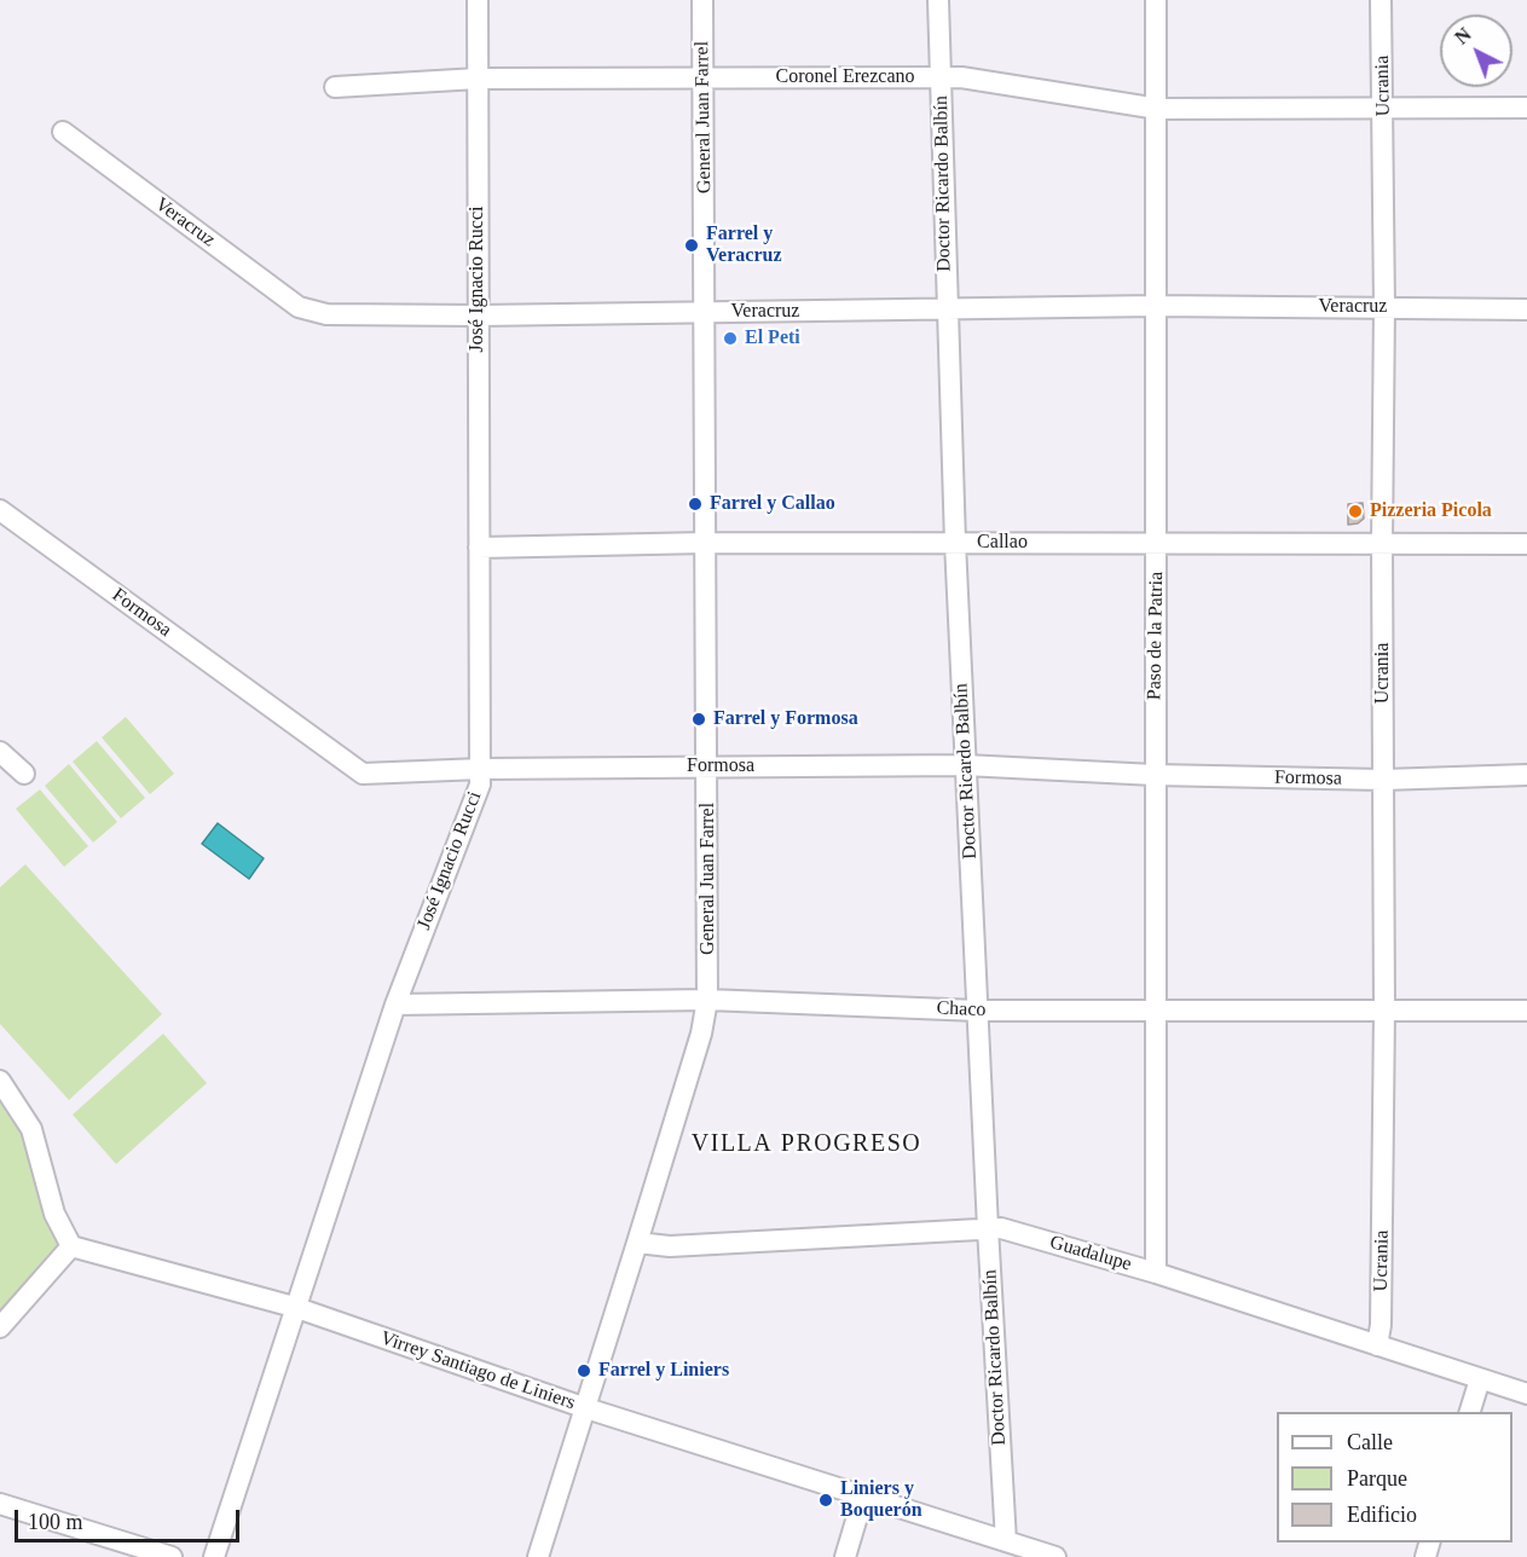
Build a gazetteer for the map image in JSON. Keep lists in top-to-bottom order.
{
  "streets": {
    "street": [
      "Coronel Erezcano",
      "Ucrania",
      "General Juan Farrel",
      "Doctor Ricardo Balbín",
      "Veracruz",
      "José Ignacio Rucci",
      "Callao",
      "Formosa",
      "Paso de la Patria",
      "Chaco",
      "Guadalupe",
      "Virrey Santiago de Liniers"
    ]
  },
  "crossings": [
    ["Coronel Erezcano", "Ucrania"],
    ["Coronel Erezcano", "General Juan Farrel"],
    ["Coronel Erezcano", "Doctor Ricardo Balbín"],
    ["Coronel Erezcano", "José Ignacio Rucci"],
    ["Coronel Erezcano", "Paso de la Patria"],
    ["Ucrania", "Veracruz"],
    ["Ucrania", "Callao"],
    ["Ucrania", "Formosa"],
    ["Ucrania", "Chaco"],
    ["Ucrania", "Guadalupe"],
    ["General Juan Farrel", "Veracruz"],
    ["General Juan Farrel", "Callao"],
    ["General Juan Farrel", "Formosa"],
    ["General Juan Farrel", "Chaco"],
    ["General Juan Farrel", "Guadalupe"],
    ["General Juan Farrel", "Virrey Santiago de Liniers"],
    ["Doctor Ricardo Balbín", "Veracruz"],
    ["Doctor Ricardo Balbín", "Callao"],
    ["Doctor Ricardo Balbín", "Formosa"],
    ["Doctor Ricardo Balbín", "Chaco"],
    ["Doctor Ricardo Balbín", "Guadalupe"],
    ["Doctor Ricardo Balbín", "Virrey Santiago de Liniers"],
    ["Veracruz", "José Ignacio Rucci"],
    ["Veracruz", "Paso de la Patria"],
    ["José Ignacio Rucci", "Callao"],
    ["José Ignacio Rucci", "Formosa"],
    ["José Ignacio Rucci", "Chaco"],
    ["José Ignacio Rucci", "Virrey Santiago de Liniers"],
    ["Callao", "Paso de la Patria"],
    ["Formosa", "Paso de la Patria"],
    ["Paso de la Patria", "Chaco"],
    ["Paso de la Patria", "Guadalupe"]
  ],
  "districts": ["VILLA PROGRESO"],
  "places": [
    "Farrel y Veracruz",
    "El Peti",
    "Farrel y Callao",
    "Pizzeria Picola",
    "Farrel y Formosa",
    "Farrel y Liniers",
    "Liniers y Boquerón"
  ],
  "legend": ["Calle", "Parque", "Edificio"],
  "scale_bar": "100 m",
  "north": "top left"
}
